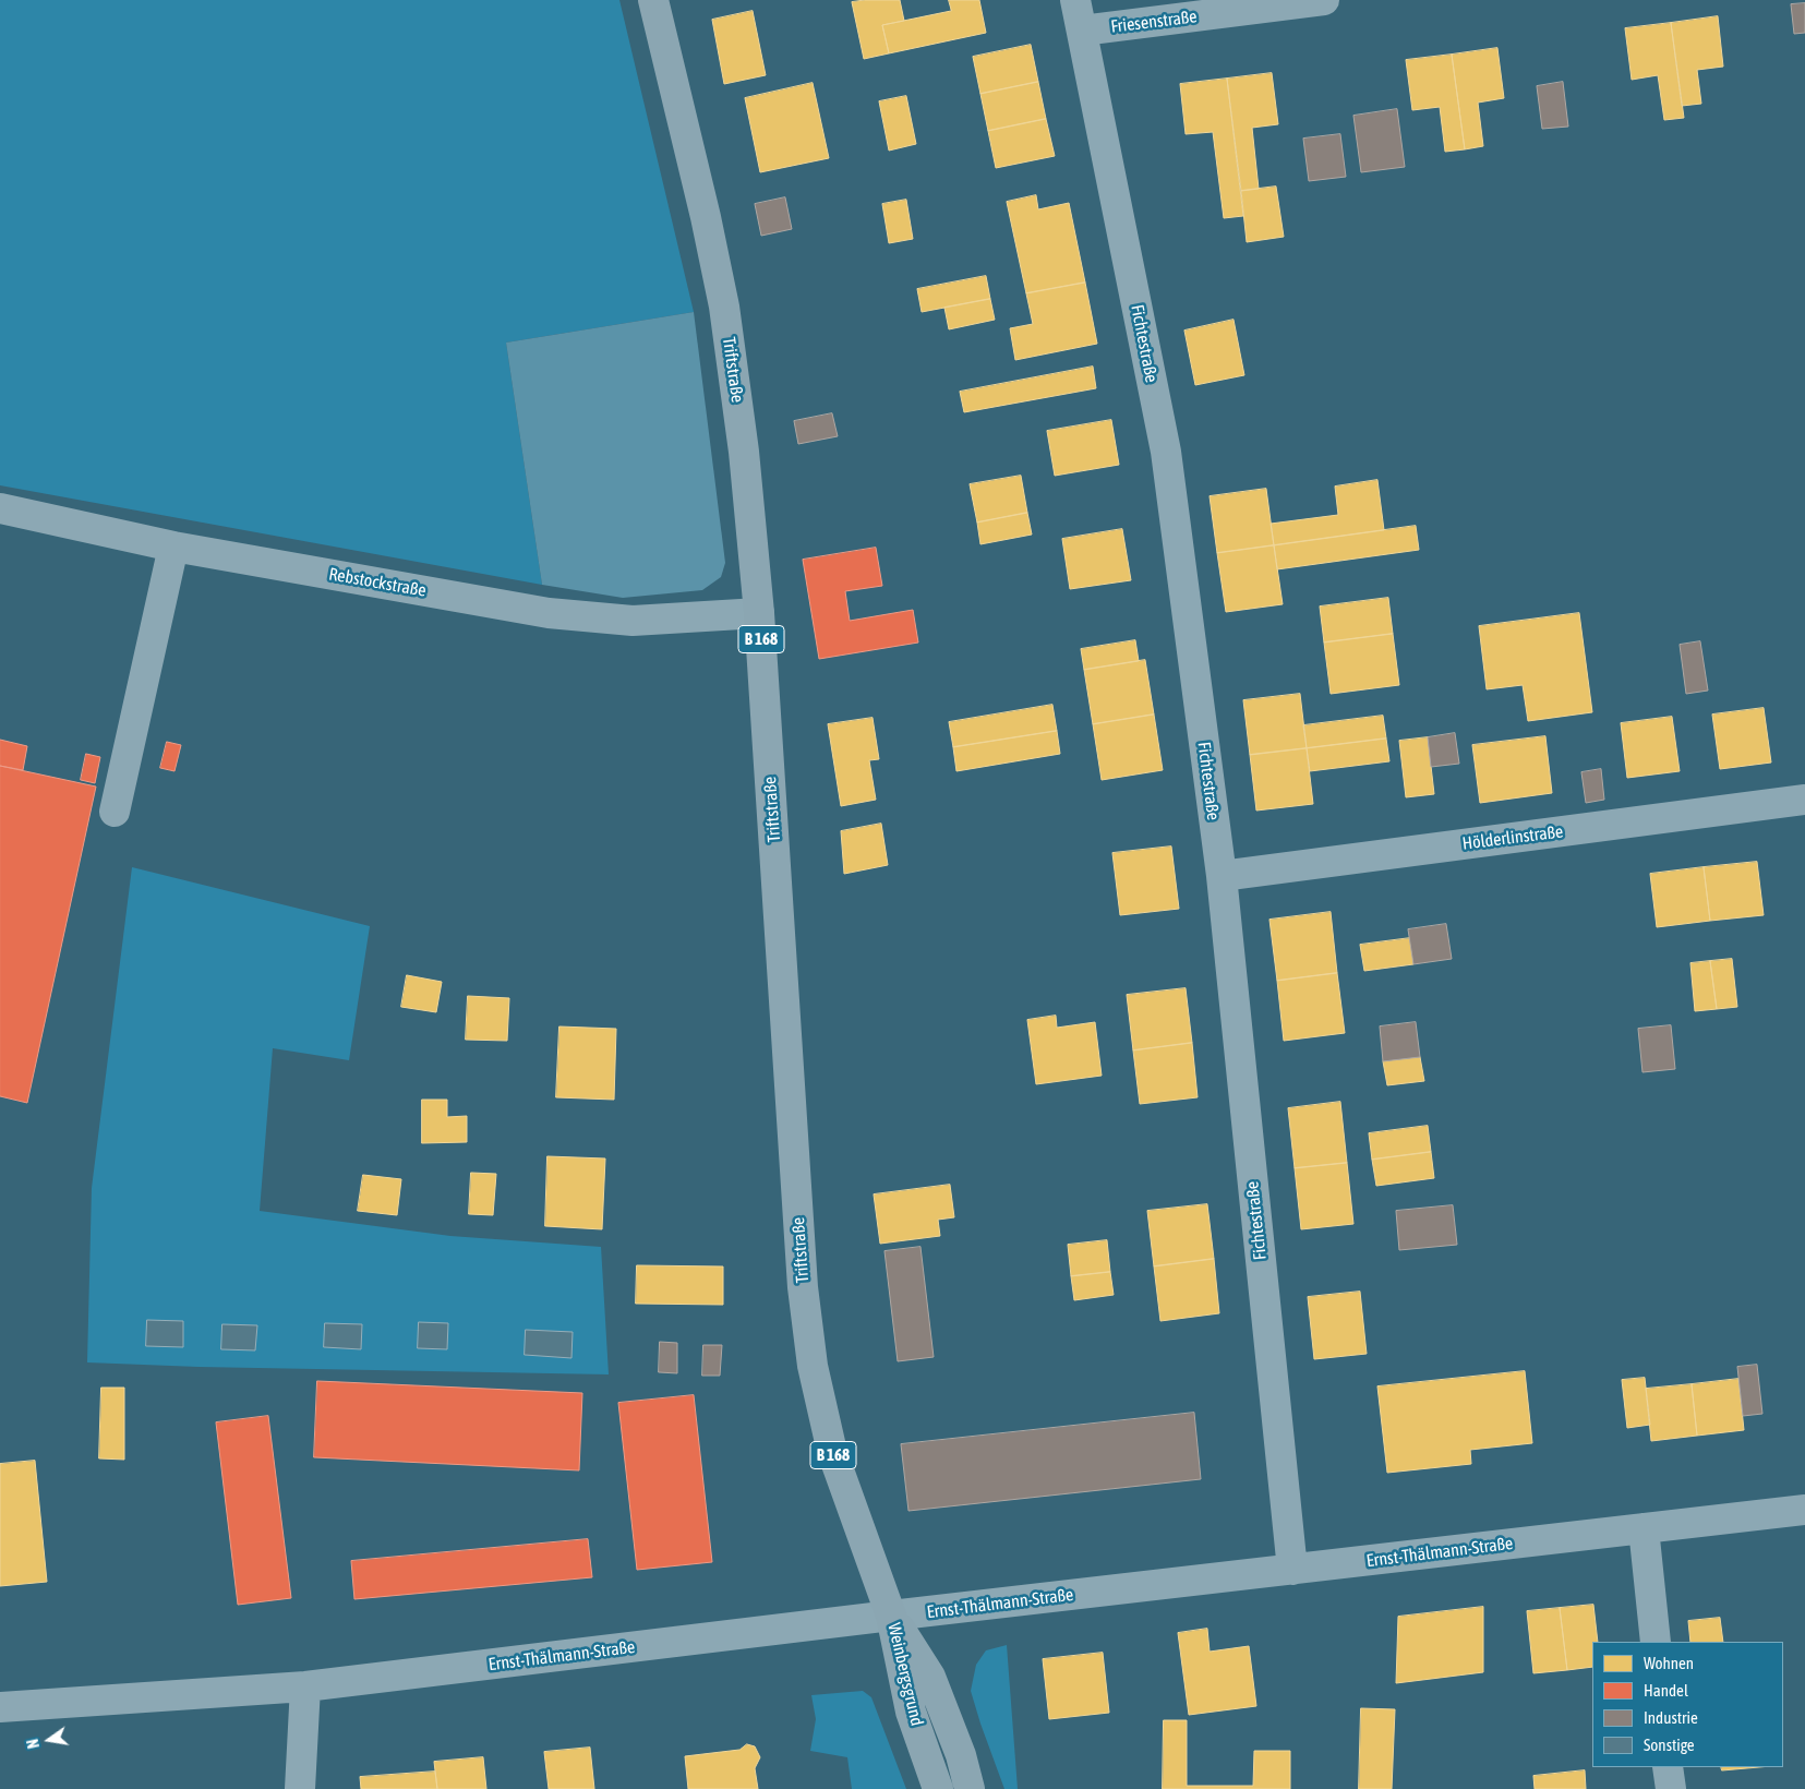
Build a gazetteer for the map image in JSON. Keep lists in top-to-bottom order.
{
  "streets": {
    "main road": ["Triftstraße", "B 168", "Weinbergsgrund"],
    "street": [
      "Friesenstraße",
      "Fichtestraße",
      "Rebstockstraße",
      "Hölderlinstraße",
      "Ernst-Thälmann-Straße"
    ]
  },
  "crossings": [
    ["Friesenstraße", "Fichtestraße"],
    ["Fichtestraße", "Hölderlinstraße"],
    ["Fichtestraße", "Ernst-Thälmann-Straße"],
    ["Triftstraße", "Rebstockstraße"],
    ["Triftstraße", "Ernst-Thälmann-Straße"],
    ["Triftstraße", "Weinbergsgrund"],
    ["Ernst-Thälmann-Straße", "Weinbergsgrund"]
  ],
  "legend": [
    "Wohnen",
    "Handel",
    "Industrie",
    "Sonstige"
  ],
  "north": "left"
}
